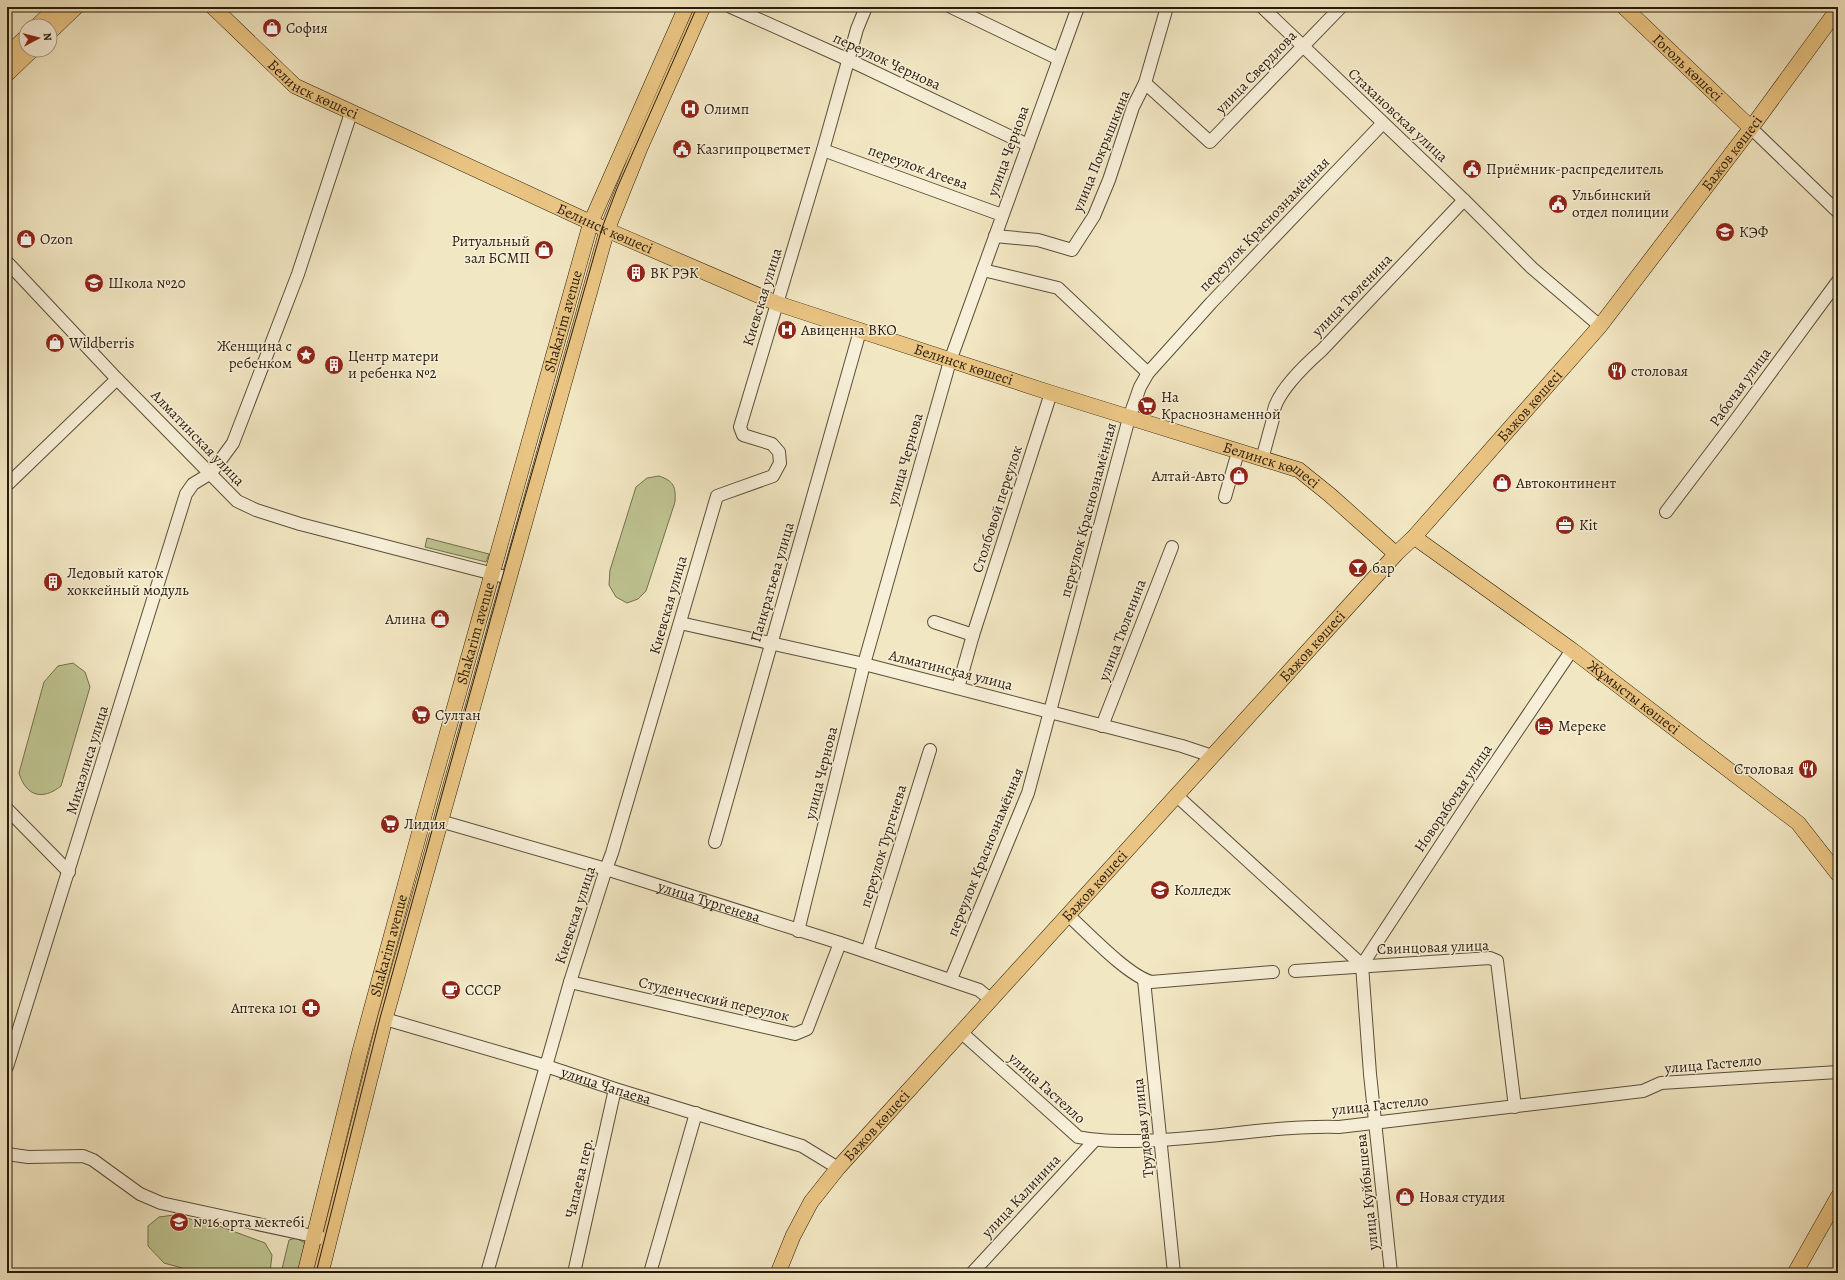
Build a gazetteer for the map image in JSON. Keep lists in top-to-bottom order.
{
  "streets": {
    "main road": [
      "Гоголь көшесі",
      "Белинск көшесі",
      "Бажов көшесі",
      "Shakarim avenue",
      "Жұмысты көшесі",
      "улица Тургенева",
      "улица Чапаева"
    ],
    "street": [
      "переулок Чернова",
      "улица Свердлова",
      "Стахановская улица",
      "улица Чернова",
      "улица Покрышкина",
      "переулок Агеева",
      "переулок Краснознамённая",
      "улица Тюленина",
      "Киевская улица",
      "Рабочая улица",
      "Алматинская улица",
      "Столбовой переулок",
      "Панкратьева улица",
      "Михаэлиса улица",
      "Новорабочая улица",
      "переулок Тургенева",
      "Свинцовая улица",
      "Студенческий переулок",
      "улица Гастелло",
      "Трудовая улица",
      "Чапаева пер.",
      "улица Куйбышева",
      "улица Калинина"
    ]
  },
  "crossings": [
    ["переулок Чернова", "улица Чернова"],
    ["переулок Чернова", "Киевская улица"],
    ["Гоголь көшесі", "Бажов көшесі"],
    ["улица Свердлова", "Стахановская улица"],
    ["улица Свердлова", "улица Покрышкина"],
    ["Белинск көшесі", "улица Чернова"],
    ["Белинск көшесі", "Бажов көшесі"],
    ["Белинск көшесі", "переулок Краснознамённая"],
    ["Белинск көшесі", "улица Тюленина"],
    ["Белинск көшесі", "Киевская улица"],
    ["Белинск көшесі", "Shakarim avenue"],
    ["Белинск көшесі", "Столбовой переулок"],
    ["Белинск көшесі", "Панкратьева улица"],
    ["Стахановская улица", "Бажов көшесі"],
    ["Стахановская улица", "переулок Краснознамённая"],
    ["Стахановская улица", "улица Тюленина"],
    ["улица Чернова", "улица Покрышкина"],
    ["улица Чернова", "переулок Агеева"],
    ["улица Чернова", "Алматинская улица"],
    ["улица Чернова", "улица Тургенева"],
    ["Бажов көшесі", "Алматинская улица"],
    ["Бажов көшесі", "Жұмысты көшесі"],
    ["Бажов көшесі", "улица Тургенева"],
    ["Бажов көшесі", "улица Гастелло"],
    ["Бажов көшесі", "улица Чапаева"],
    ["переулок Агеева", "Киевская улица"],
    ["переулок Краснознамённая", "Алматинская улица"],
    ["переулок Краснознамённая", "улица Тургенева"],
    ["улица Тюленина", "Алматинская улица"],
    ["Киевская улица", "Алматинская улица"],
    ["Киевская улица", "улица Тургенева"],
    ["Киевская улица", "Студенческий переулок"],
    ["Киевская улица", "улица Чапаева"],
    ["Shakarim avenue", "Алматинская улица"],
    ["Shakarim avenue", "улица Тургенева"],
    ["Shakarim avenue", "улица Чапаева"],
    ["Алматинская улица", "Столбовой переулок"],
    ["Алматинская улица", "Панкратьева улица"],
    ["Алматинская улица", "Михаэлиса улица"],
    ["Жұмысты көшесі", "Новорабочая улица"],
    ["Новорабочая улица", "Свинцовая улица"],
    ["Новорабочая улица", "улица Куйбышева"],
    ["переулок Тургенева", "улица Тургенева"],
    ["улица Тургенева", "Студенческий переулок"],
    ["Свинцовая улица", "улица Гастелло"],
    ["Свинцовая улица", "улица Куйбышева"],
    ["улица Гастелло", "Трудовая улица"],
    ["улица Гастелло", "улица Куйбышева"],
    ["улица Гастелло", "улица Калинина"],
    ["улица Чапаева", "Чапаева пер."]
  ],
  "places": {
    "shop": [
      "София",
      "Ozon",
      "Ритуальный зал БСМП",
      "Wildberris",
      "Алтай-Авто",
      "Автоконтинент",
      "Алина",
      "Новая студия"
    ],
    "hospital": ["Олимп", "Авиценна ВКО"],
    "public building": ["Казгипроцветмет", "Приёмник-распределитель", "Ульбинский отдел полиции"],
    "school or university": [
      "КЭФ",
      "Школа №20",
      "Колледж",
      "№16 орта мектебі"
    ],
    "building": ["ВК РЭК", "Центр матери и ребенка №2", "Ледовый каток хоккейный модуль"],
    "place": ["Женщина с ребенком"],
    "restaurant": ["столовая", "Столовая"],
    "supermarket": ["На Краснознаменной", "Султан", "Лидия"],
    "office": ["Kit"],
    "bar": ["бар"],
    "hotel": ["Мереке"],
    "cafe": ["СССР"],
    "pharmacy": ["Аптека 101"]
  },
  "north": "right"
}
